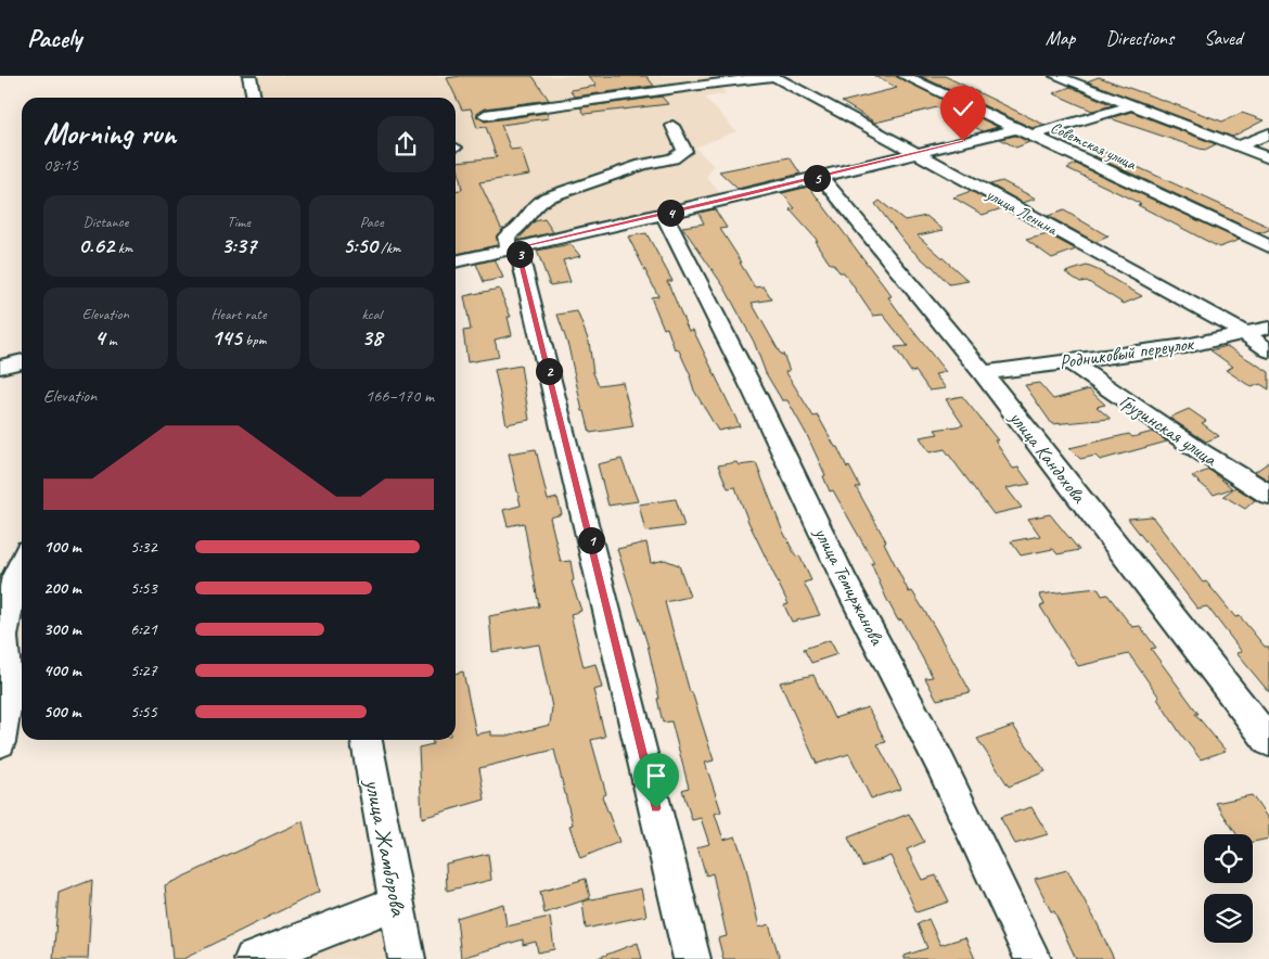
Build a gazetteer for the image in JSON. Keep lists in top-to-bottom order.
{
  "streets": {
    "street": [
      "Советская улица",
      "улица Ленина",
      "Родниковый переулок",
      "Грузинская улица",
      "улица Кандохова",
      "улица Темиржанова",
      "улица Жамборова"
    ]
  },
  "crossings": [
    ["улица Ленина", "Родниковый переулок"],
    ["Родниковый переулок", "Грузинская улица"],
    ["Родниковый переулок", "улица Кандохова"]
  ],
  "page": {
    "header": "Pacely",
    "nav": ["Map", "Directions", "Saved"],
    "heading": ["Morning run", "08:15"],
    "pins": [
      "5",
      "4",
      "3",
      "2",
      "1"
    ],
    "stats": [
      ["Distance", "0.62 km"],
      ["Time", "3:37"],
      ["Pace", "5:50 /km"],
      ["Elevation", "4 m"],
      ["Heart rate", "145 bpm"],
      ["kcal", "38"]
    ],
    "chart": ["Elevation", "166–170 m"],
    "list": [
      {
        "name": "100 m",
        "note": "5:32"
      },
      {
        "name": "200 m",
        "note": "5:53"
      },
      {
        "name": "300 m",
        "note": "6:21"
      },
      {
        "name": "400 m",
        "note": "5:27"
      },
      {
        "name": "500 m",
        "note": "5:55"
      }
    ]
  }
}
